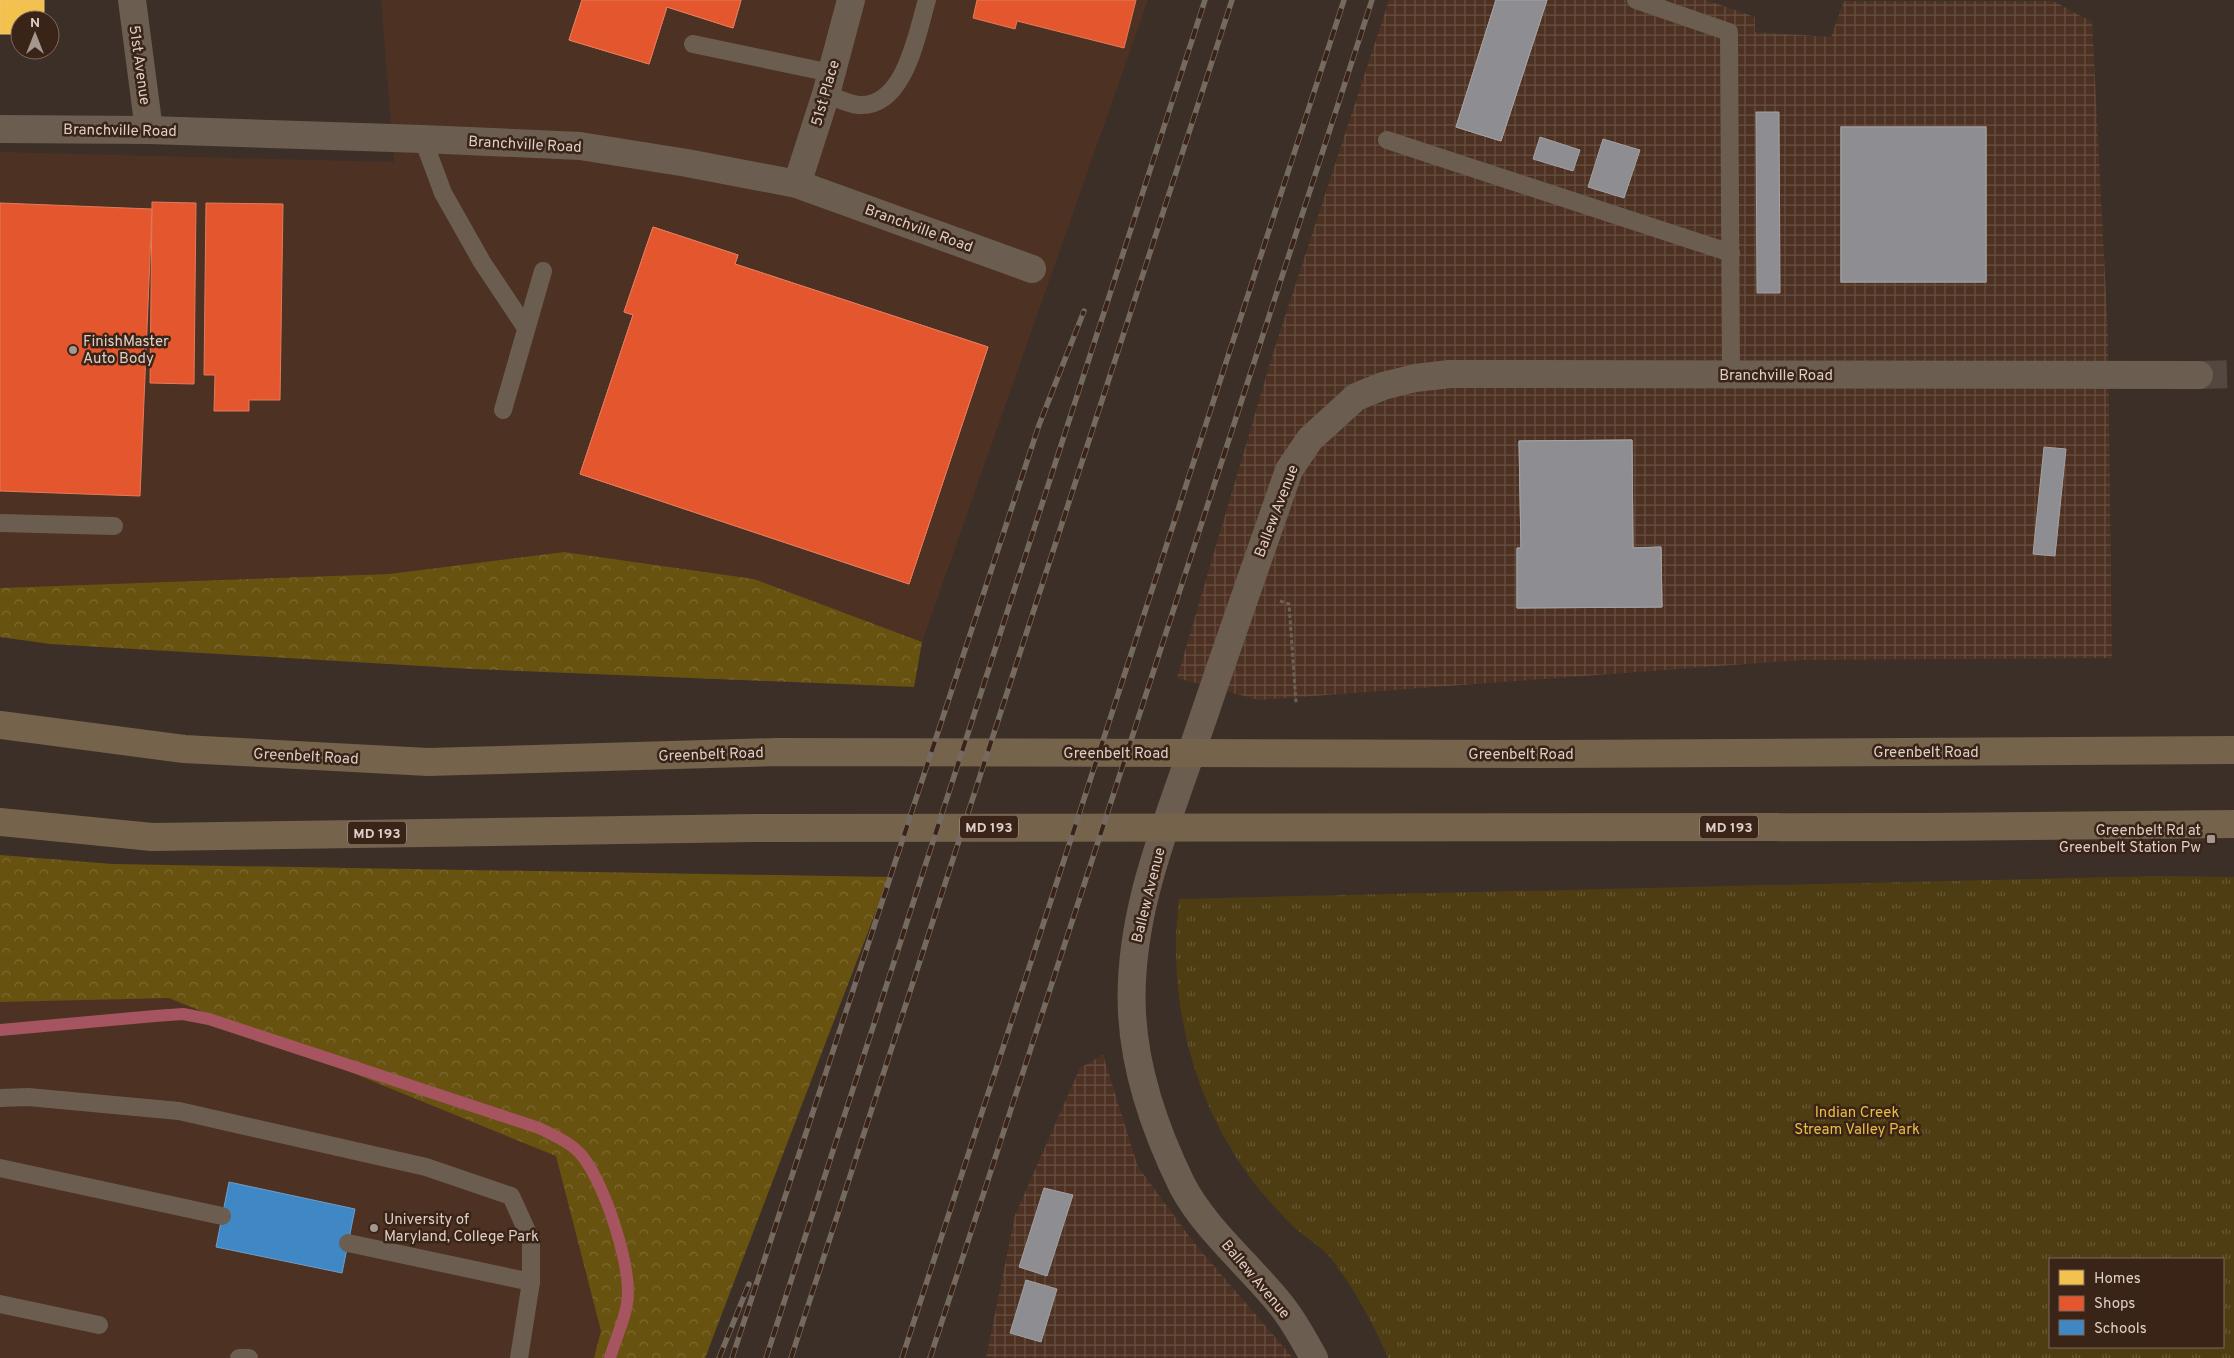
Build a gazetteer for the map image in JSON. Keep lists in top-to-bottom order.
{
  "streets": {
    "main road": ["Greenbelt Road", "MD 193"],
    "street": [
      "51st Avenue",
      "51st Place",
      "Branchville Road",
      "Ballew Avenue"
    ]
  },
  "crossings": [
    ["51st Avenue", "Branchville Road"],
    ["51st Place", "Branchville Road"],
    ["Branchville Road", "Ballew Avenue"]
  ],
  "parks": ["Indian Creek Stream Valley Park"],
  "places": {
    "other": ["FinishMaster Auto Body", "University of Maryland, College Park"],
    "transit": ["Greenbelt Rd at Greenbelt Station Pw"]
  },
  "legend": ["Homes", "Shops", "Schools"],
  "north": "top"
}
